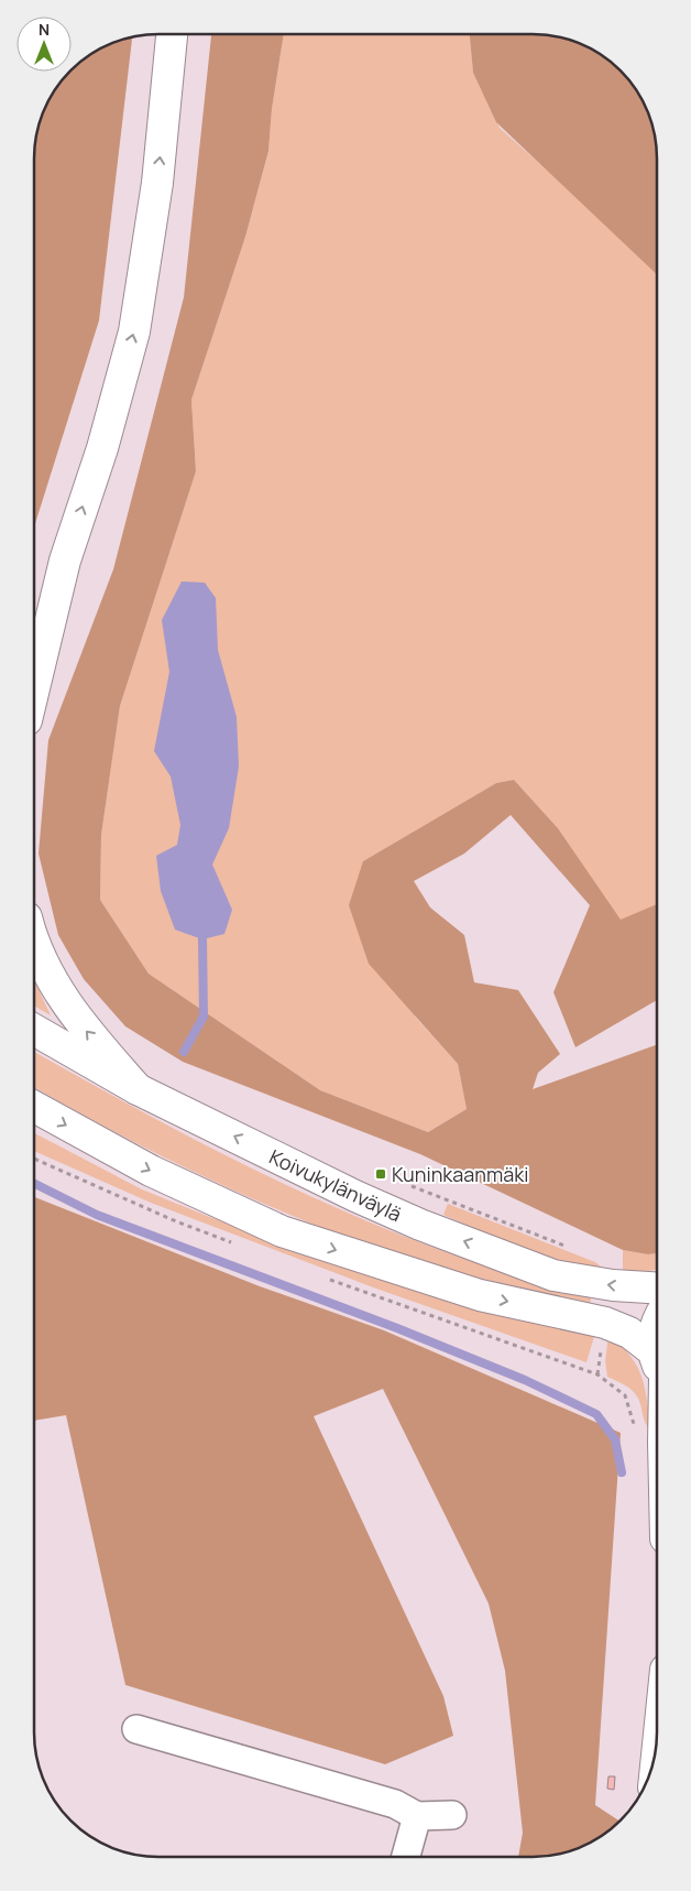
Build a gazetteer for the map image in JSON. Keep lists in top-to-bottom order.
{
  "streets": {
    "main road": ["Koivukylänväylä"]
  },
  "places": {
    "transit": ["Kuninkaanmäki"]
  },
  "north": "top"
}
